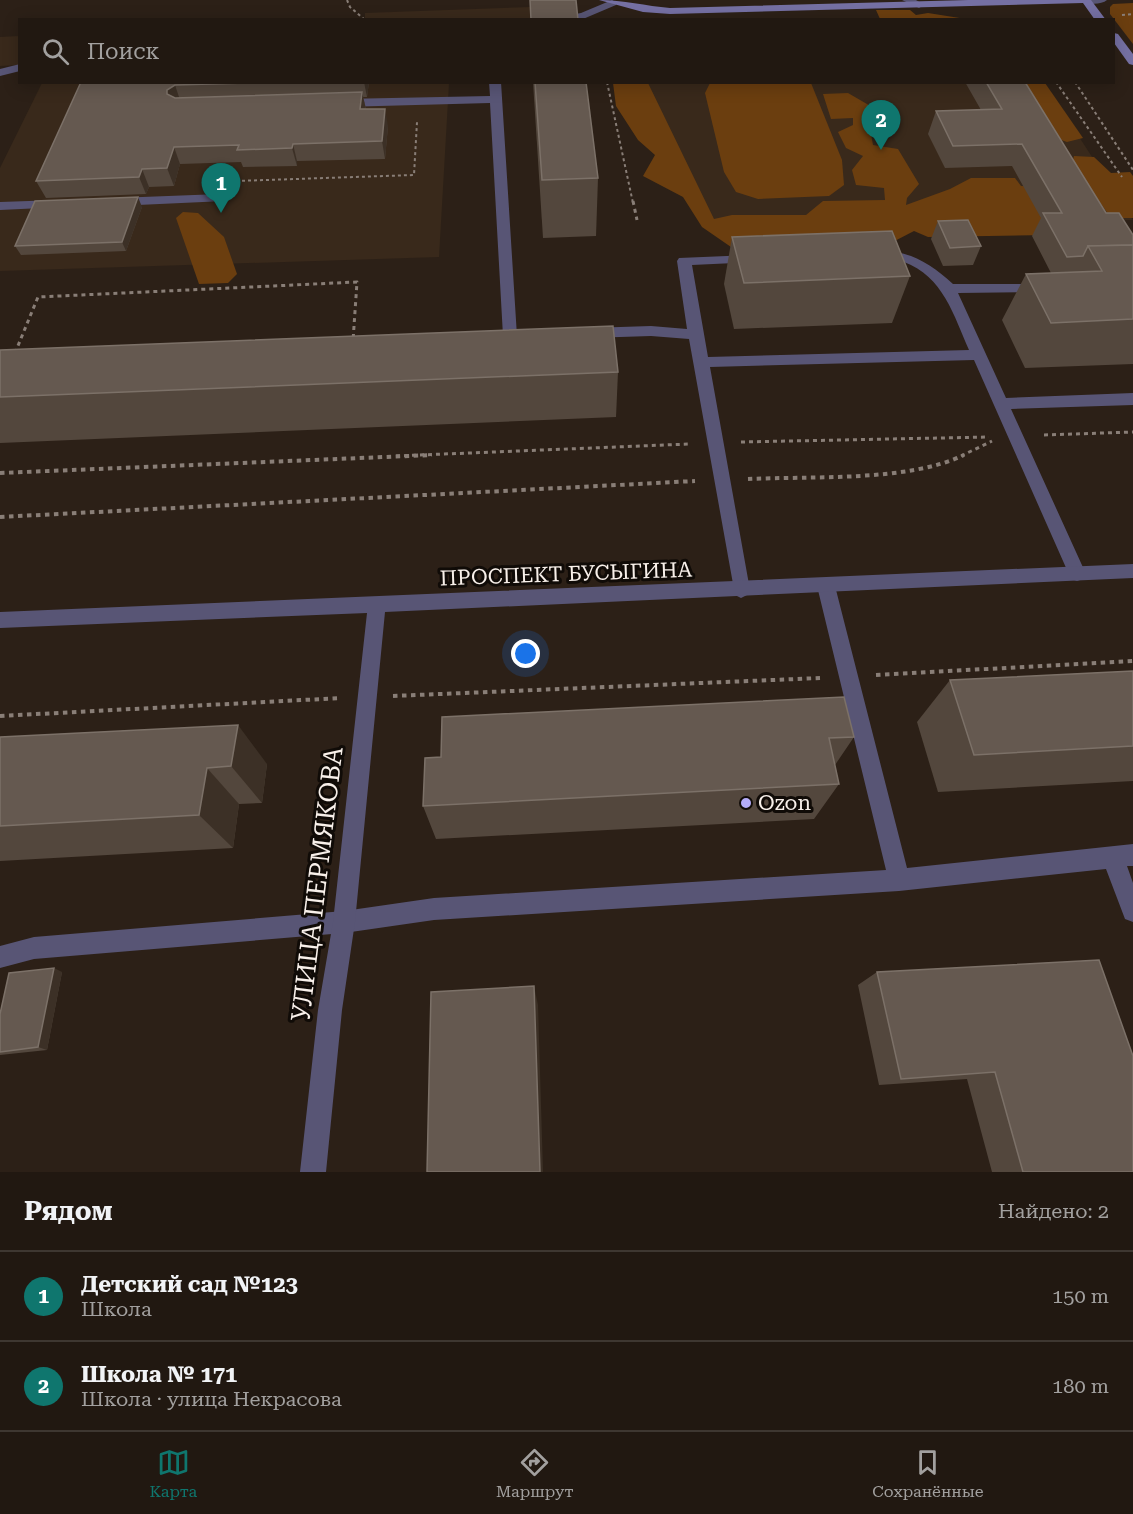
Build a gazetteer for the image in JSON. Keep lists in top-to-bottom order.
{
  "streets": {
    "street": ["ПРОСПЕКТ БУСЫГИНА", "УЛИЦА ПЕРМЯКОВА"]
  },
  "crossings": [
    ["ПРОСПЕКТ БУСЫГИНА", "УЛИЦА ПЕРМЯКОВА"]
  ],
  "places": ["Ozon"],
  "page": {
    "search": "Поиск",
    "pins": ["2", "1"],
    "heading": ["Рядом", "Найдено: 2"],
    "list": [
      {
        "mark": "1",
        "name": "Детский сад №123",
        "note": "Школа",
        "value": "150 m"
      },
      {
        "mark": "2",
        "name": "Школа № 171",
        "note": "Школа · улица Некрасова",
        "value": "180 m"
      }
    ],
    "nav": ["Карта", "Маршрут", "Сохранённые"]
  }
}
